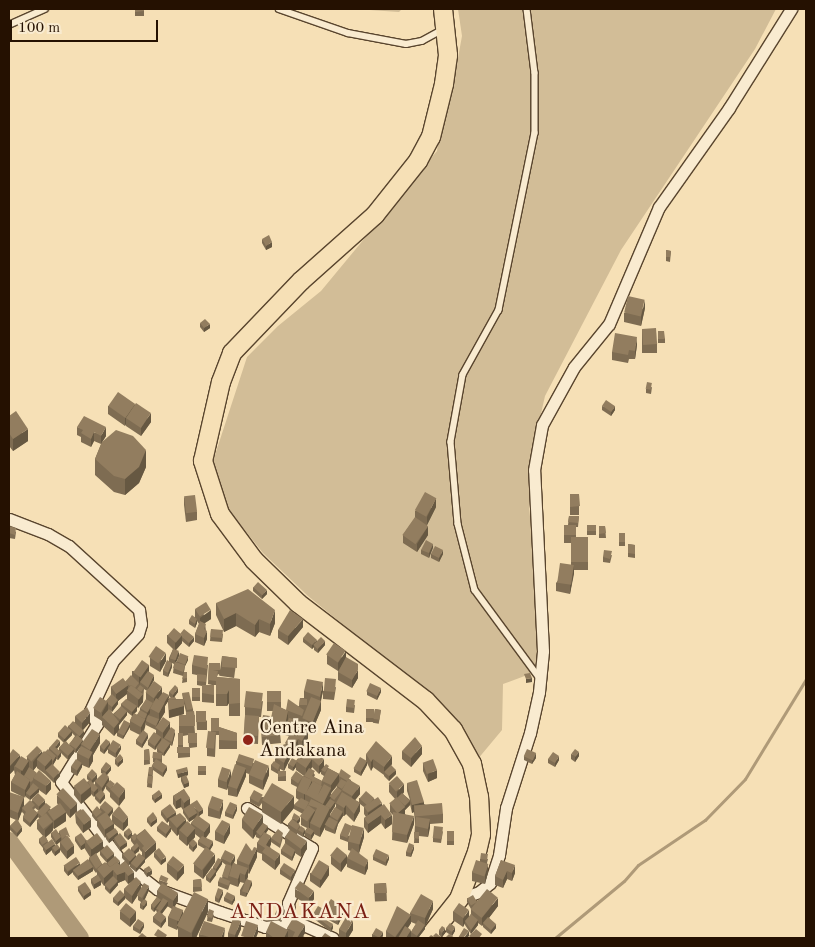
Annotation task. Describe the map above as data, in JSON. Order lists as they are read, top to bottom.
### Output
{
  "districts": ["ANDAKANA"],
  "places": ["Centre Aina Andakana"],
  "scale_bar": "100 m"
}
